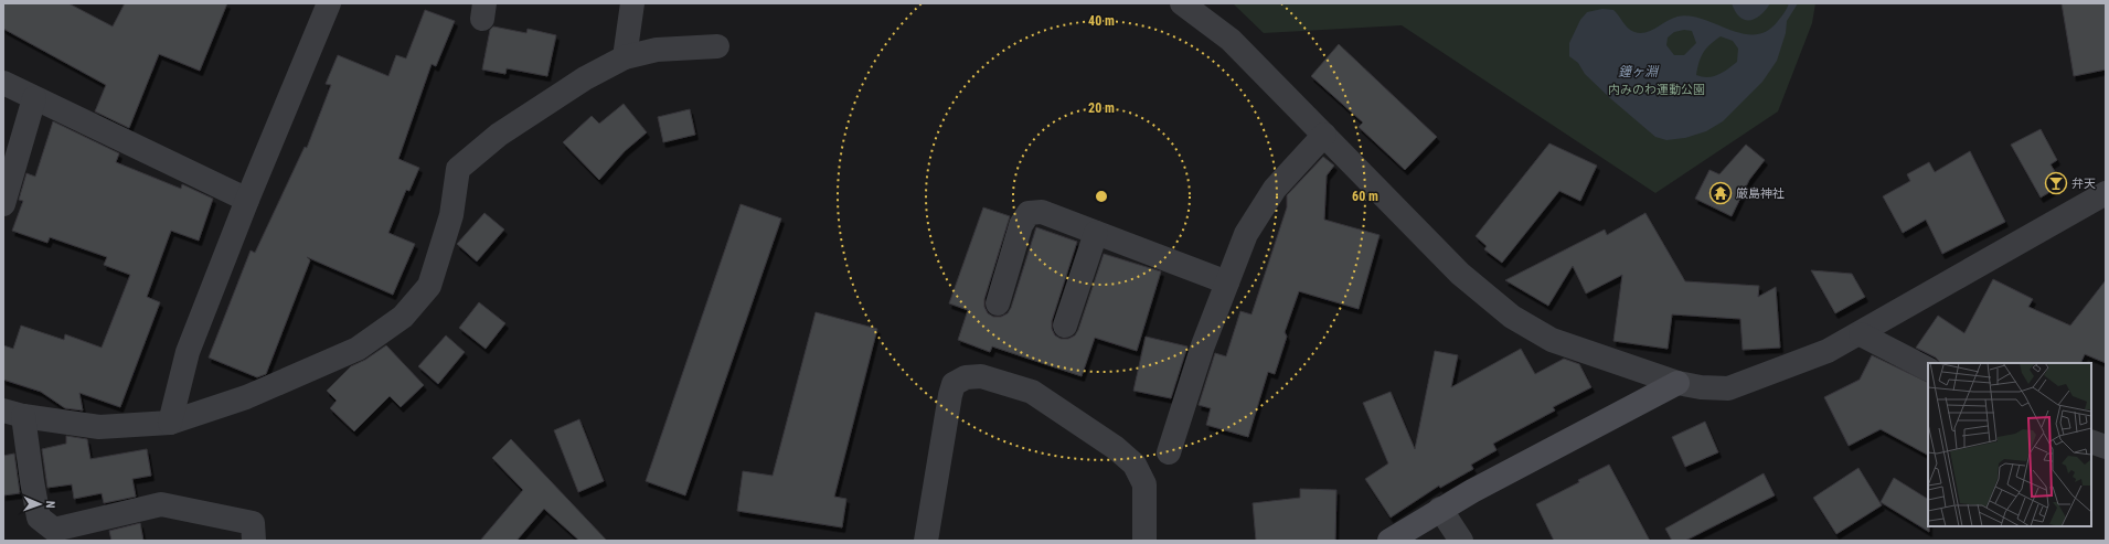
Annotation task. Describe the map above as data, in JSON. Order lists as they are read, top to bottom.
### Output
{
  "water": ["鐘ヶ淵"],
  "parks": ["内みのわ運動公園"],
  "places": {
    "bar": ["弁天"],
    "temple": ["厳島神社"]
  },
  "north": "right",
  "rings": ["40 m", "20 m", "60 m"]
}
